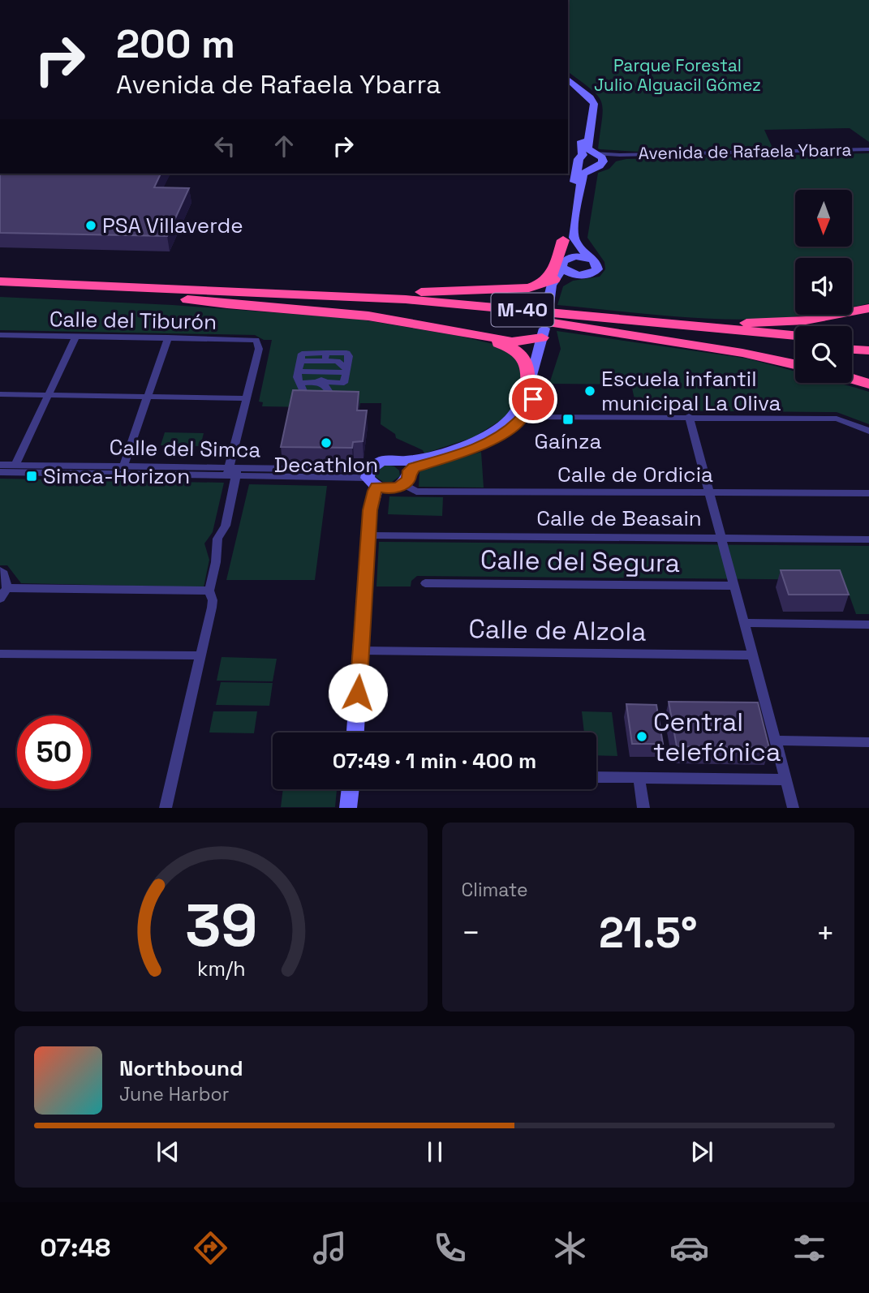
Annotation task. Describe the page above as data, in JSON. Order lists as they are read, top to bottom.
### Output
{
  "streets": {
    "highway": ["M-40"],
    "street": [
      "Avenida de Rafaela Ybarra",
      "Calle del Tiburón",
      "Calle del Simca",
      "Calle de Ordicia",
      "Calle de Beasain",
      "Calle del Segura",
      "Calle de Alzola"
    ]
  },
  "parks": ["Parque Forestal Julio Alguacil Gómez"],
  "places": {
    "other": [
      "PSA Villaverde",
      "Escuela infantil municipal La Oliva",
      "Decathlon",
      "Central telefónica"
    ],
    "transit": ["Gaínza", "Simca-Horizon"]
  },
  "north": "bottom",
  "page": {
    "turn": ["200 m", "Avenida de Rafaela Ybarra"],
    "limit": "50",
    "trip": "07:49 · 1 min · 400 m",
    "tile": "Climate",
    "heat": ["−", "21.5°", "+"],
    "song": ["Northbound", "June Harbor"],
    "tabs": "07:48",
    "gauge": ["39", "km/h"]
  }
}
